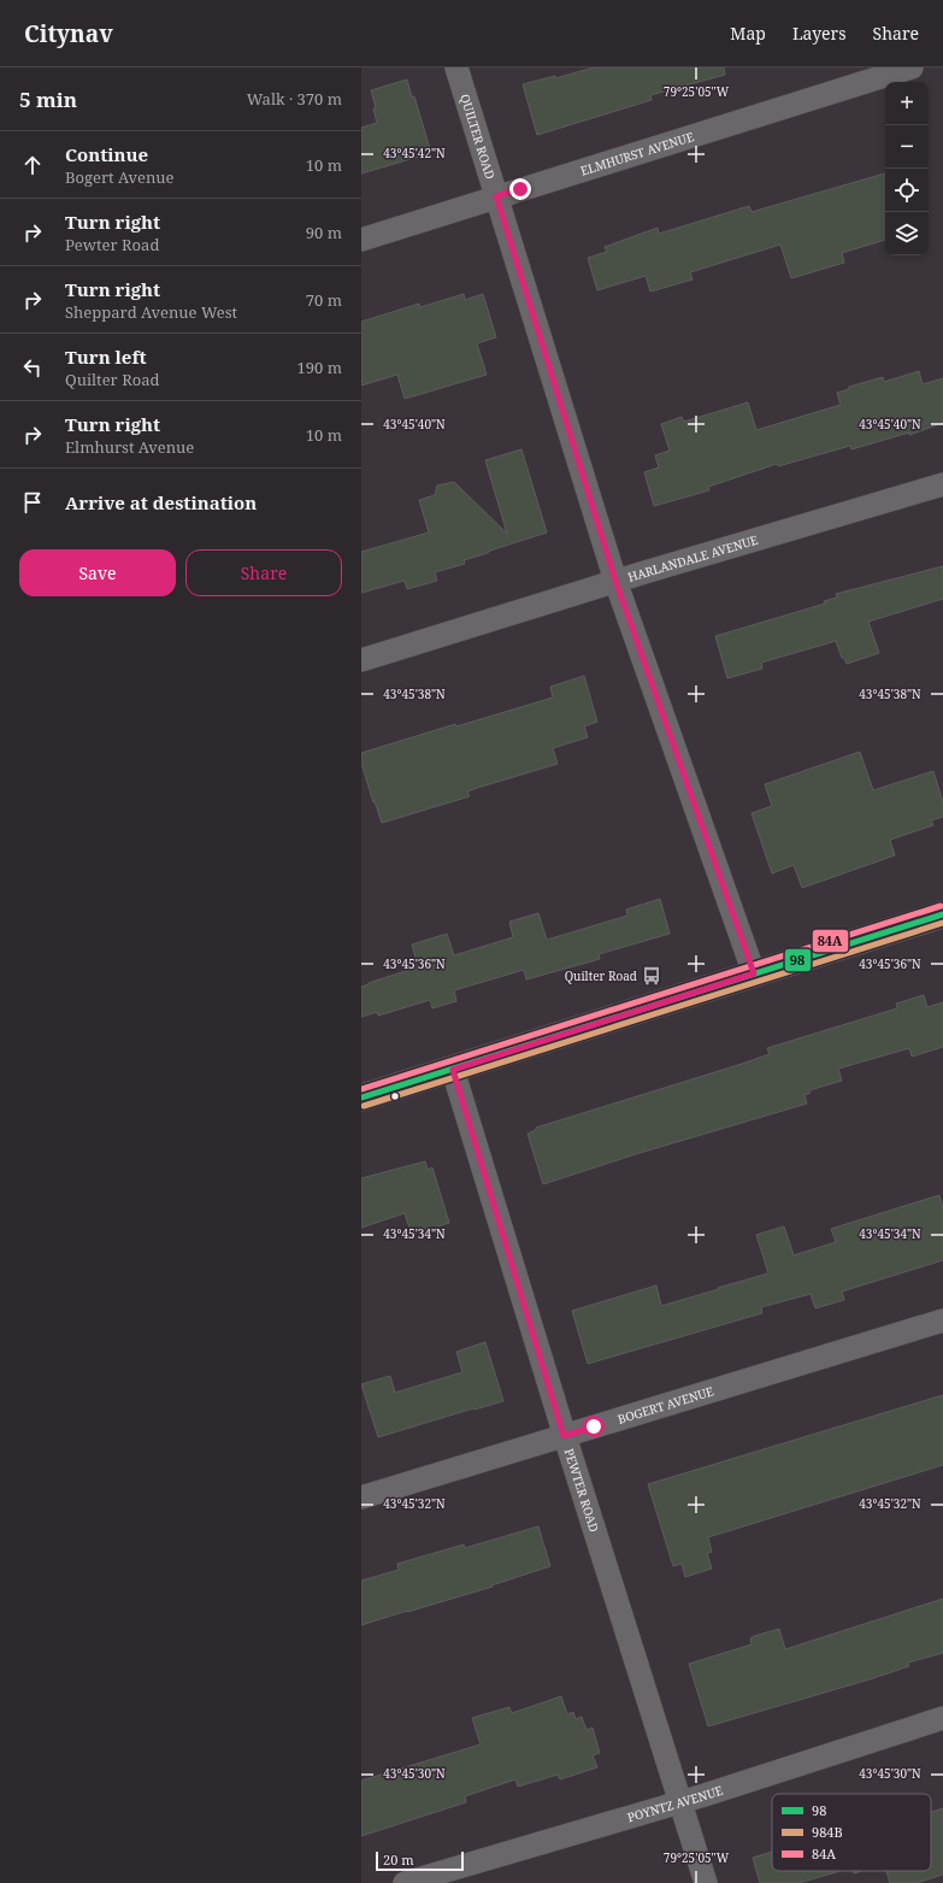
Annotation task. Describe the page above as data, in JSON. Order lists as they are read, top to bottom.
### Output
{
  "streets": {
    "street": [
      "QUILTER ROAD",
      "ELMHURST AVENUE",
      "HARLANDALE AVENUE",
      "BOGERT AVENUE",
      "PEWTER ROAD",
      "POYNTZ AVENUE"
    ]
  },
  "crossings": [
    ["QUILTER ROAD", "ELMHURST AVENUE"],
    ["QUILTER ROAD", "HARLANDALE AVENUE"],
    ["BOGERT AVENUE", "PEWTER ROAD"],
    ["PEWTER ROAD", "POYNTZ AVENUE"]
  ],
  "places": {
    "bus stop": ["Quilter Road"]
  },
  "lines": ["transit line 84A", "transit line 98", "transit line 984B"],
  "legend": ["98", "984B", "84A"],
  "scale_bar": "20 m",
  "page": {
    "header": "Citynav",
    "nav": ["Map", "Layers", "Share"],
    "heading": ["5 min", "Walk · 370 m"],
    "map_buttons": ["+", "−"],
    "list": [
      ["Continue", "Bogert Avenue", "10 m"],
      ["Turn right", "Pewter Road", "90 m"],
      ["Turn right", "Sheppard Avenue West", "70 m"],
      ["Turn left", "Quilter Road", "190 m"],
      ["Turn right", "Elmhurst Avenue", "10 m"],
      "Arrive at destination"
    ],
    "buttons": ["Save", "Share"],
    "scale": "20 m"
  },
  "coordinates": [
    "79°25'05\"W",
    "43°45'42\"N",
    "43°45'40\"N",
    "43°45'38\"N",
    "43°45'36\"N",
    "43°45'34\"N",
    "43°45'32\"N",
    "43°45'30\"N"
  ]
}
